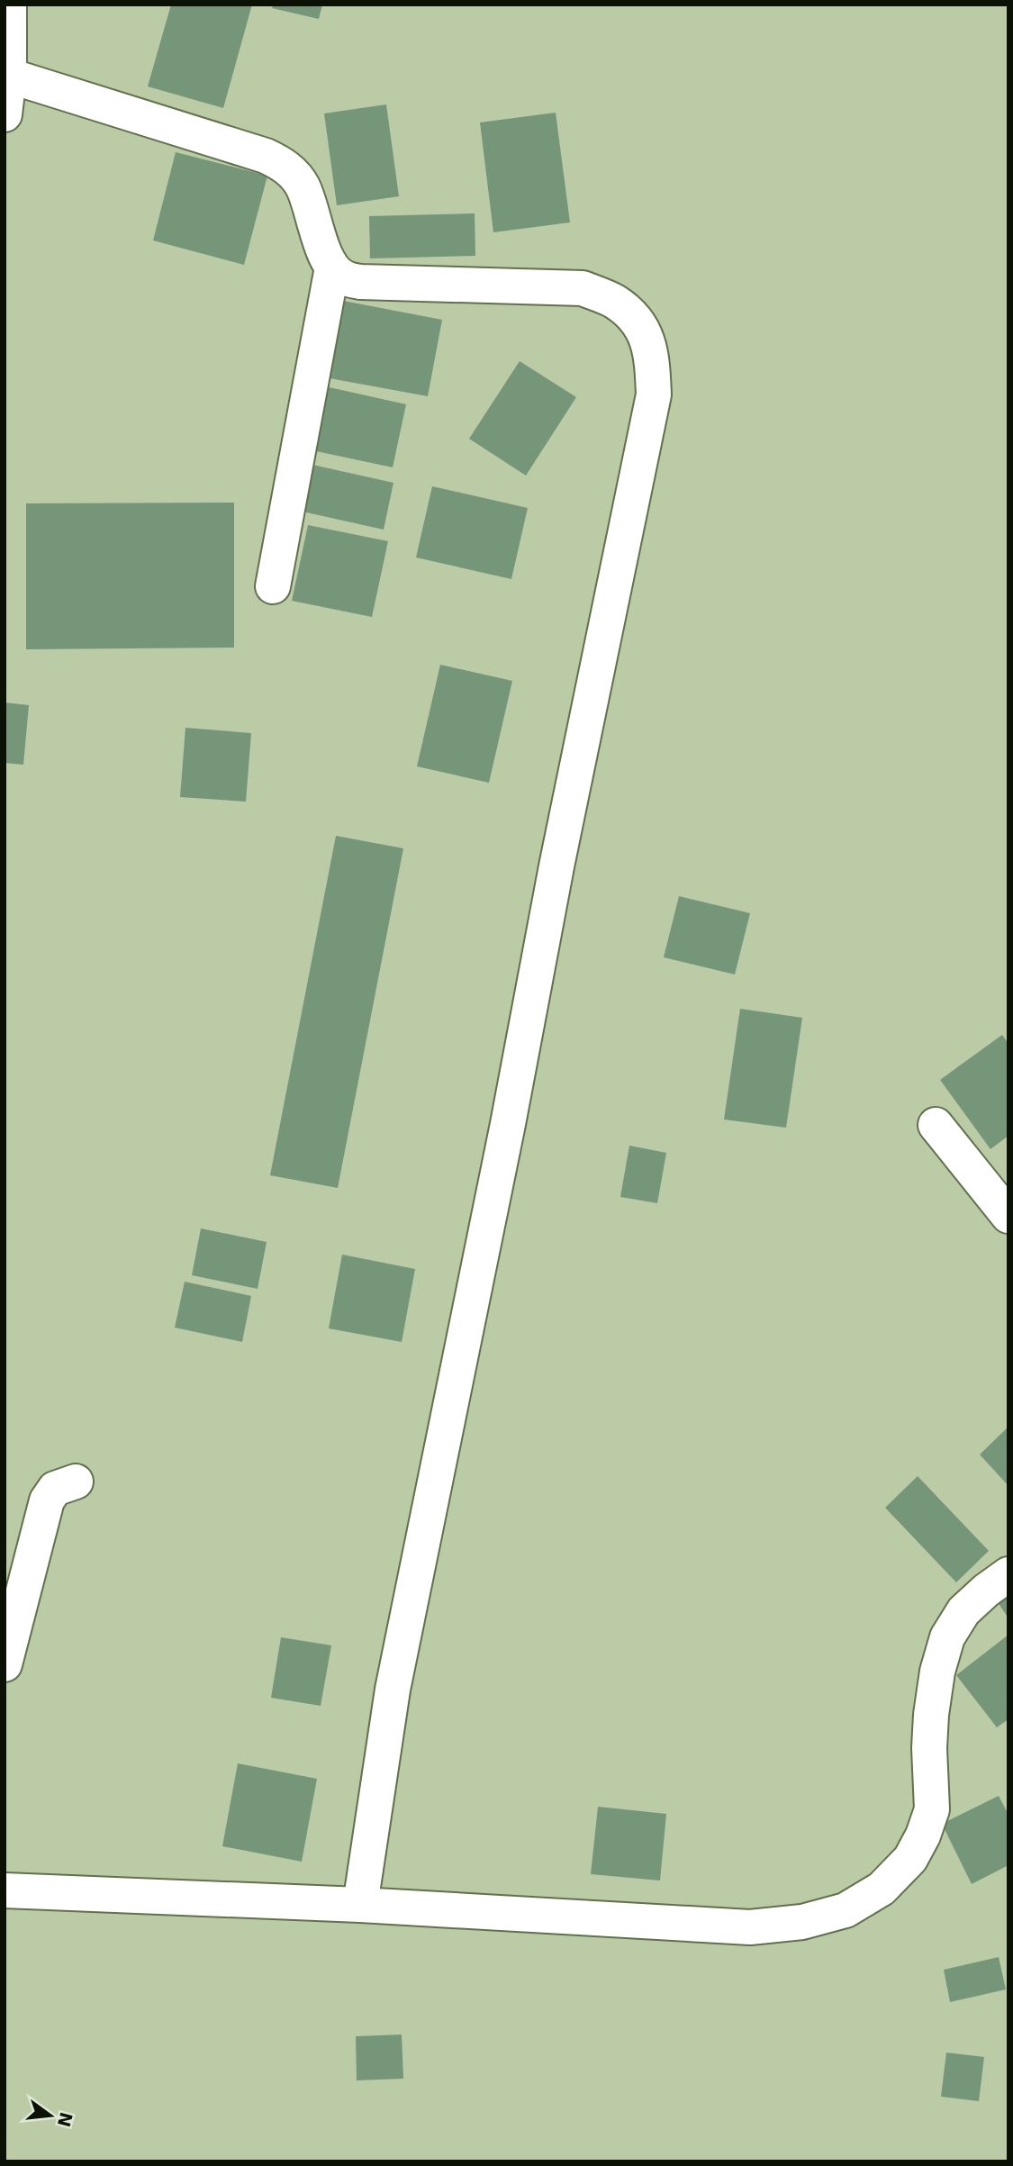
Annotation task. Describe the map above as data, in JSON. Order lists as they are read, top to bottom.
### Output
{
  "north": "right"
}
